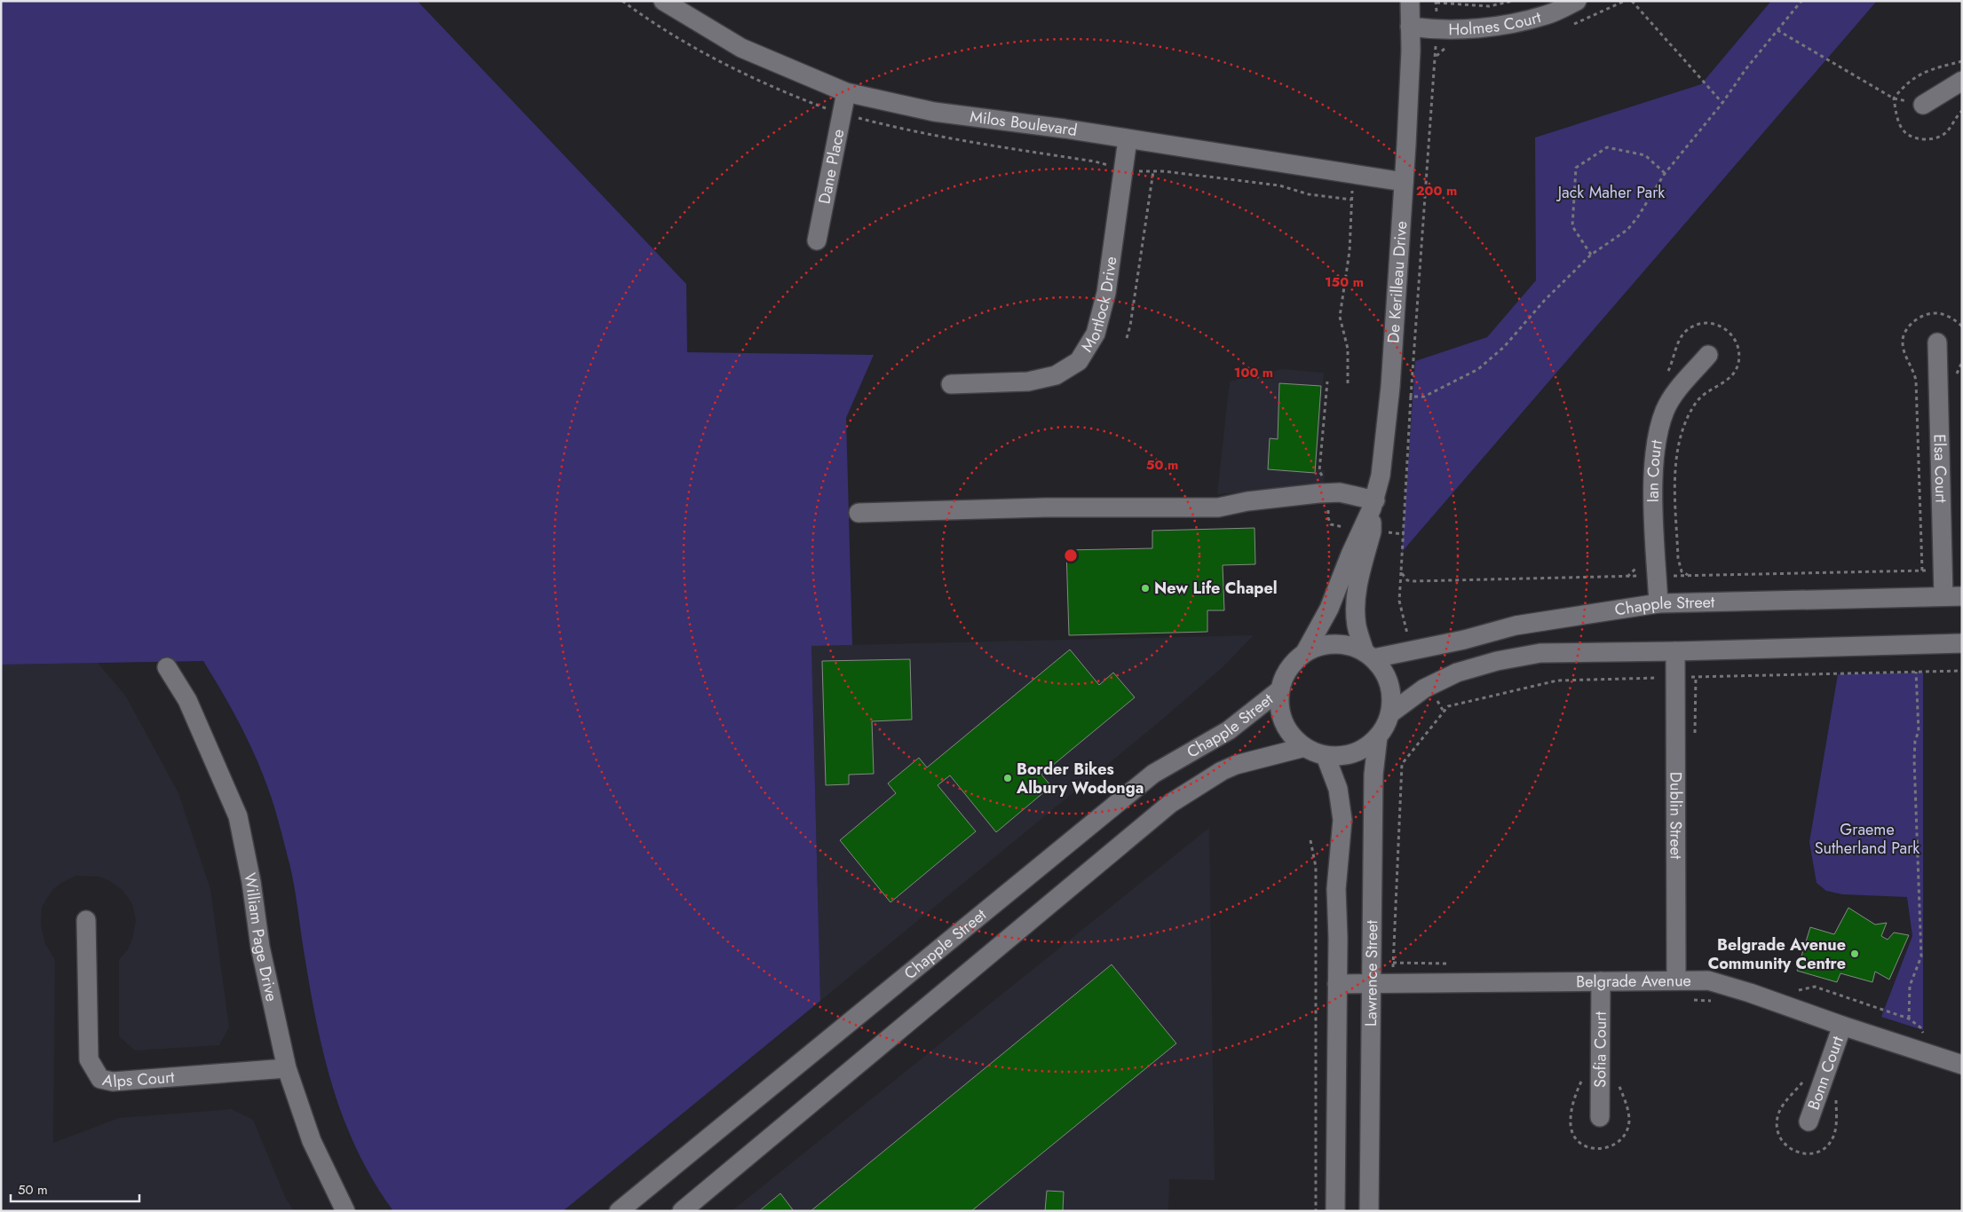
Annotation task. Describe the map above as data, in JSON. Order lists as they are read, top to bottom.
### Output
{
  "streets": {
    "street": [
      "Holmes Court",
      "Milos Boulevard",
      "Dane Place",
      "De Kerilleau Drive",
      "Mortlock Drive",
      "Elsa Court",
      "Ian Court",
      "Chapple Street",
      "Dublin Street",
      "William Page Drive",
      "Lawrence Street",
      "Belgrade Avenue",
      "Sofia Court",
      "Bonn Court",
      "Alps Court"
    ]
  },
  "crossings": [
    ["Holmes Court", "De Kerilleau Drive"],
    ["Milos Boulevard", "Dane Place"],
    ["Milos Boulevard", "De Kerilleau Drive"],
    ["Milos Boulevard", "Mortlock Drive"],
    ["De Kerilleau Drive", "Chapple Street"],
    ["De Kerilleau Drive", "Lawrence Street"],
    ["Elsa Court", "Chapple Street"],
    ["Ian Court", "Chapple Street"],
    ["Chapple Street", "Lawrence Street"],
    ["Dublin Street", "Belgrade Avenue"],
    ["William Page Drive", "Alps Court"],
    ["Lawrence Street", "Belgrade Avenue"],
    ["Belgrade Avenue", "Sofia Court"],
    ["Belgrade Avenue", "Bonn Court"]
  ],
  "parks": ["Jack Maher Park", "Graeme Sutherland Park"],
  "places": ["New Life Chapel", "Border Bikes Albury Wodonga", "Belgrade Avenue Community Centre"],
  "scale_bar": "50 m",
  "rings": [
    "200 m",
    "150 m",
    "100 m",
    "50 m"
  ]
}
